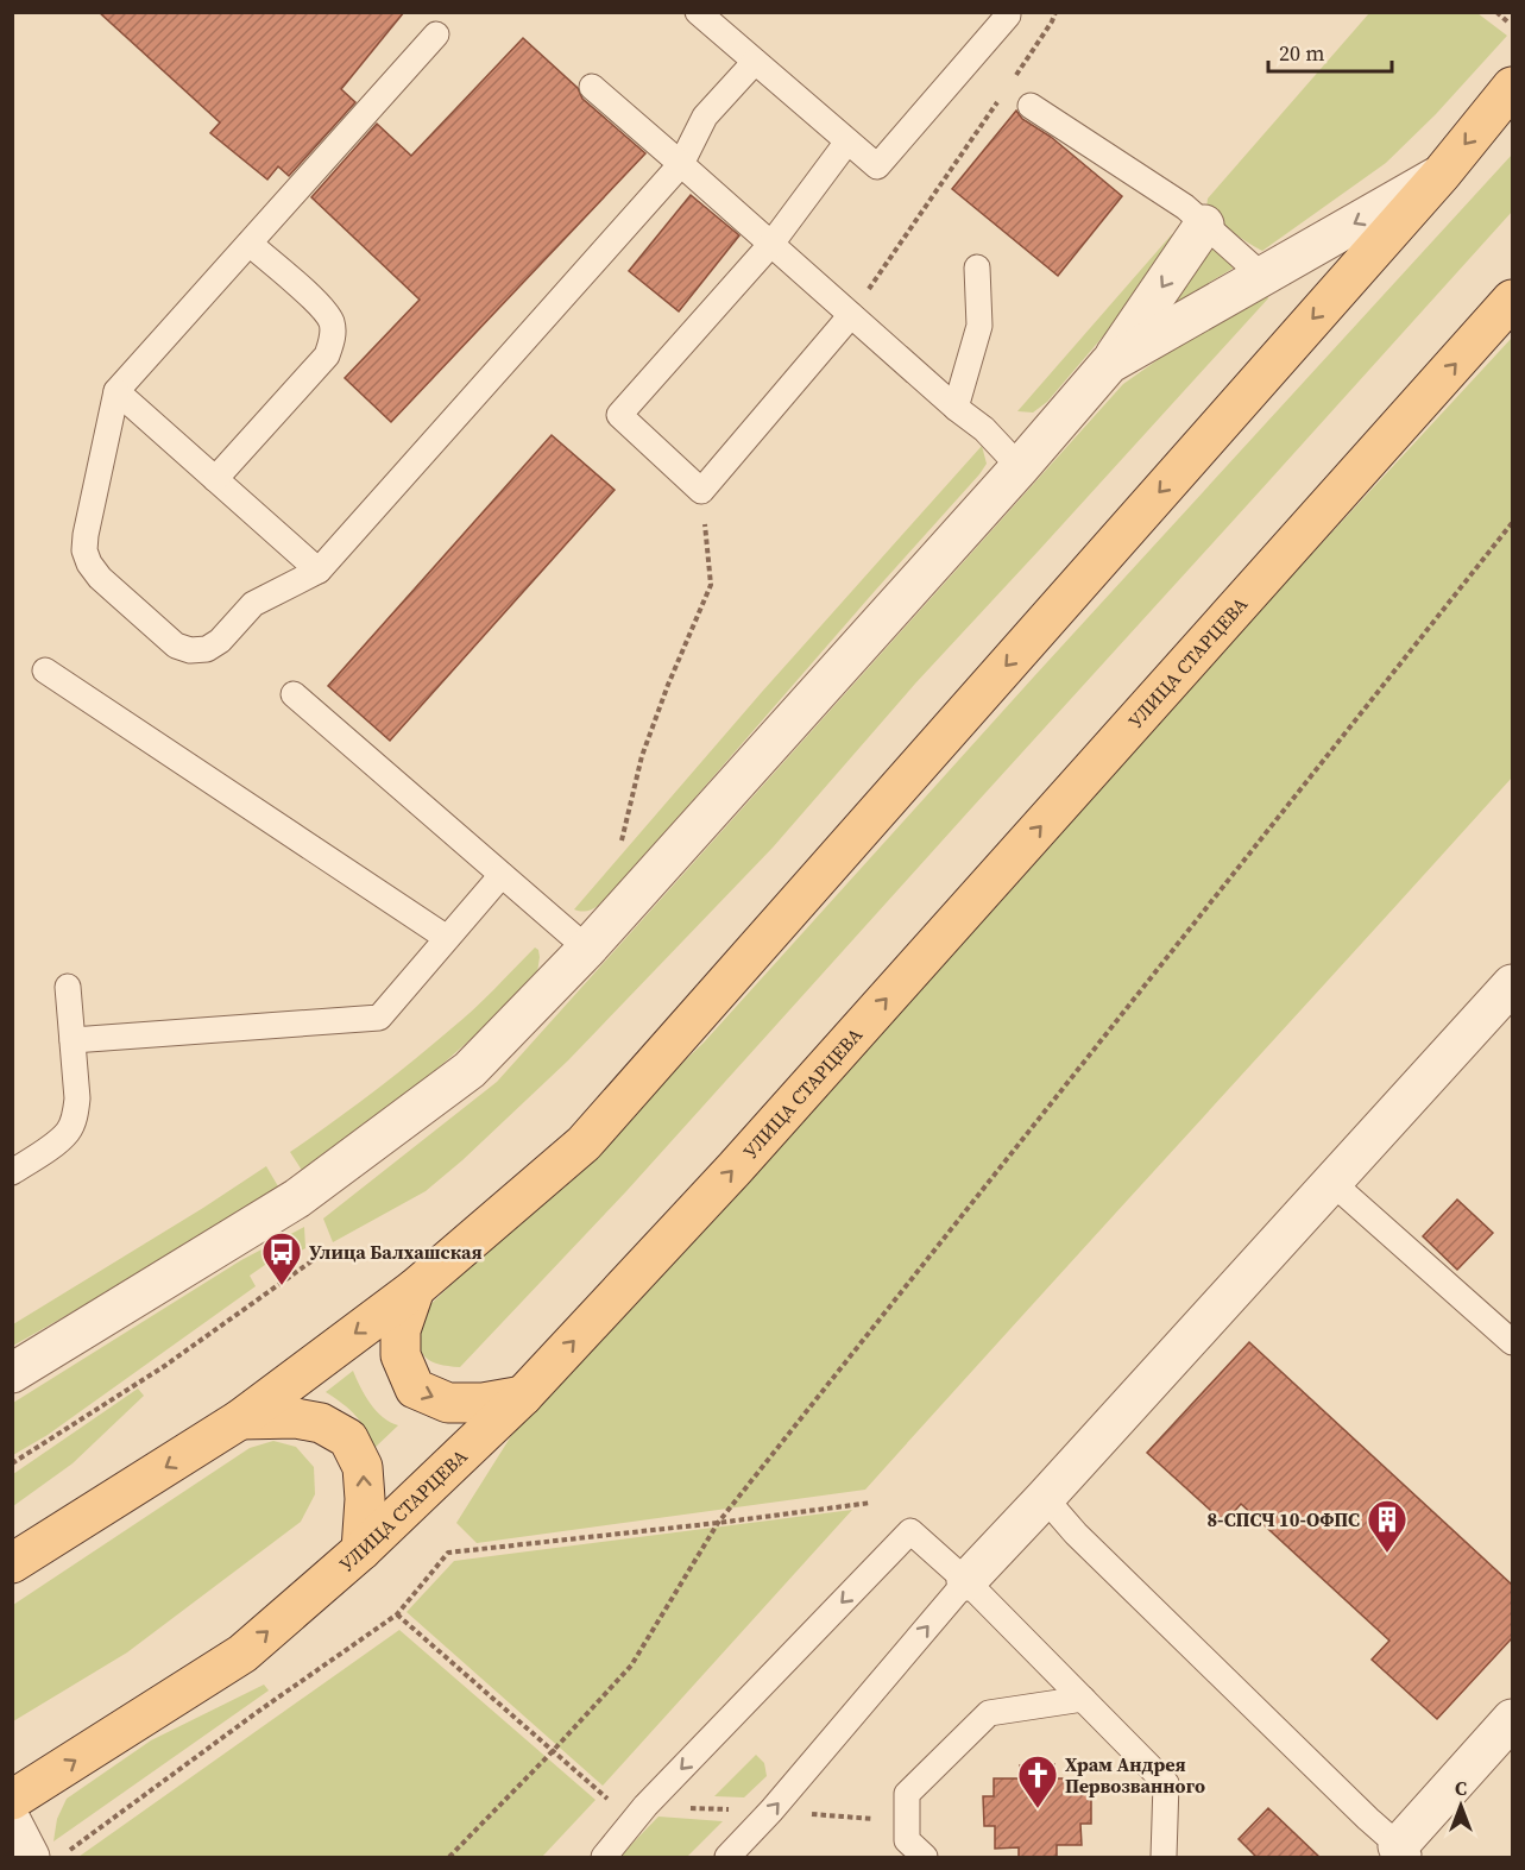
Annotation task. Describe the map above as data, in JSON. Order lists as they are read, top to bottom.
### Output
{
  "streets": {
    "main road": ["УЛИЦА СТАРЦЕВА"]
  },
  "places": {
    "bus stop": ["Улица Балхашская"],
    "building": ["8-СПСЧ 10-ОФПС"],
    "church": ["Храм Андрея Первозванного"]
  },
  "scale_bar": "20 m",
  "north": "top"
}
